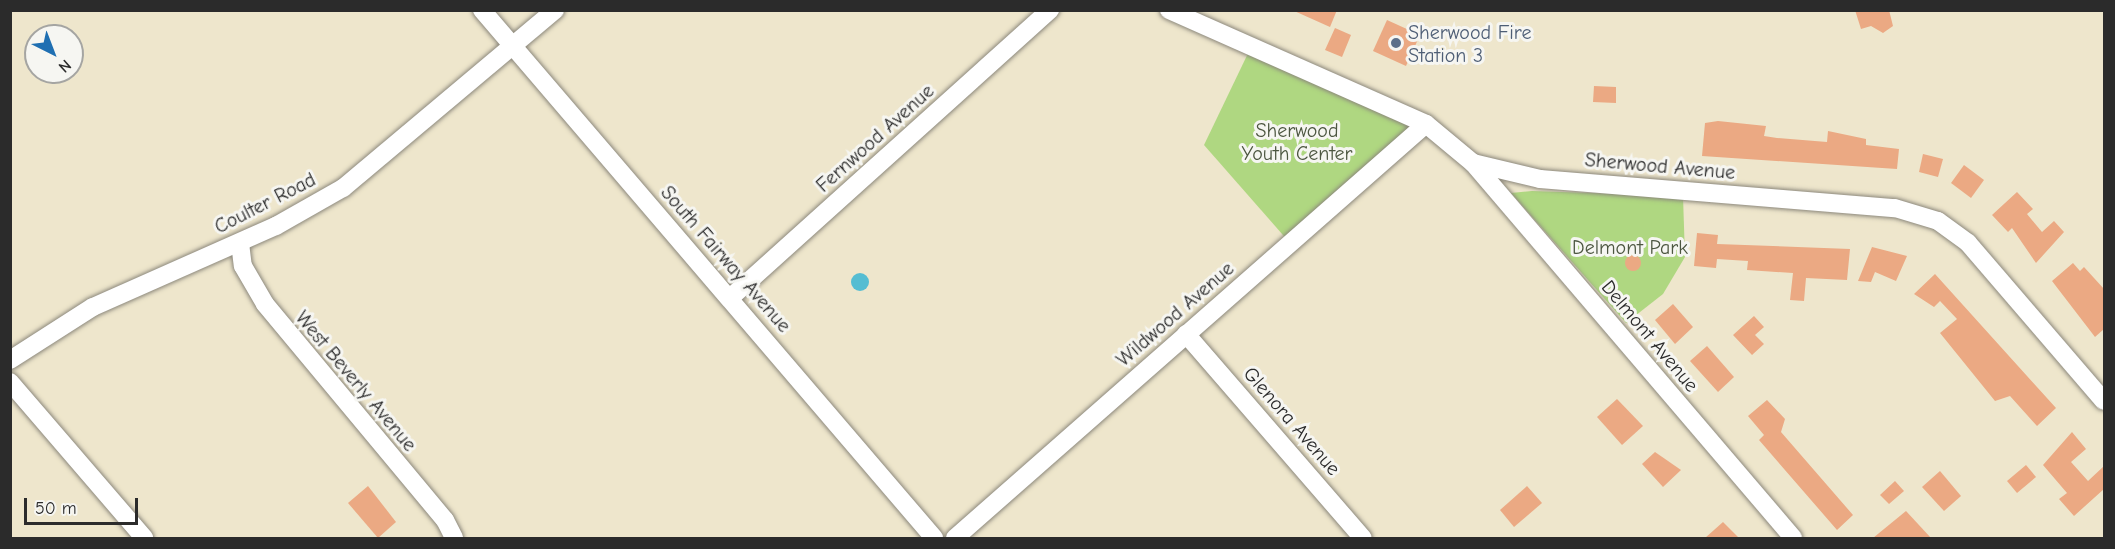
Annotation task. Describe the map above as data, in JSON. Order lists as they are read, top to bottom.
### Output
{
  "streets": {
    "street": [
      "Fernwood Avenue",
      "Sherwood Avenue",
      "Coulter Road",
      "South Fairway Avenue",
      "Wildwood Avenue",
      "Delmont Avenue",
      "West Beverly Avenue",
      "Glenora Avenue"
    ]
  },
  "crossings": [
    ["Fernwood Avenue", "South Fairway Avenue"],
    ["Sherwood Avenue", "Wildwood Avenue"],
    ["Sherwood Avenue", "Delmont Avenue"],
    ["Coulter Road", "South Fairway Avenue"],
    ["Coulter Road", "West Beverly Avenue"],
    ["Wildwood Avenue", "Glenora Avenue"]
  ],
  "parks": ["Sherwood Youth Center", "Delmont Park"],
  "places": ["Sherwood Fire Station 3"],
  "scale_bar": "50 m",
  "north": "bottom right"
}
